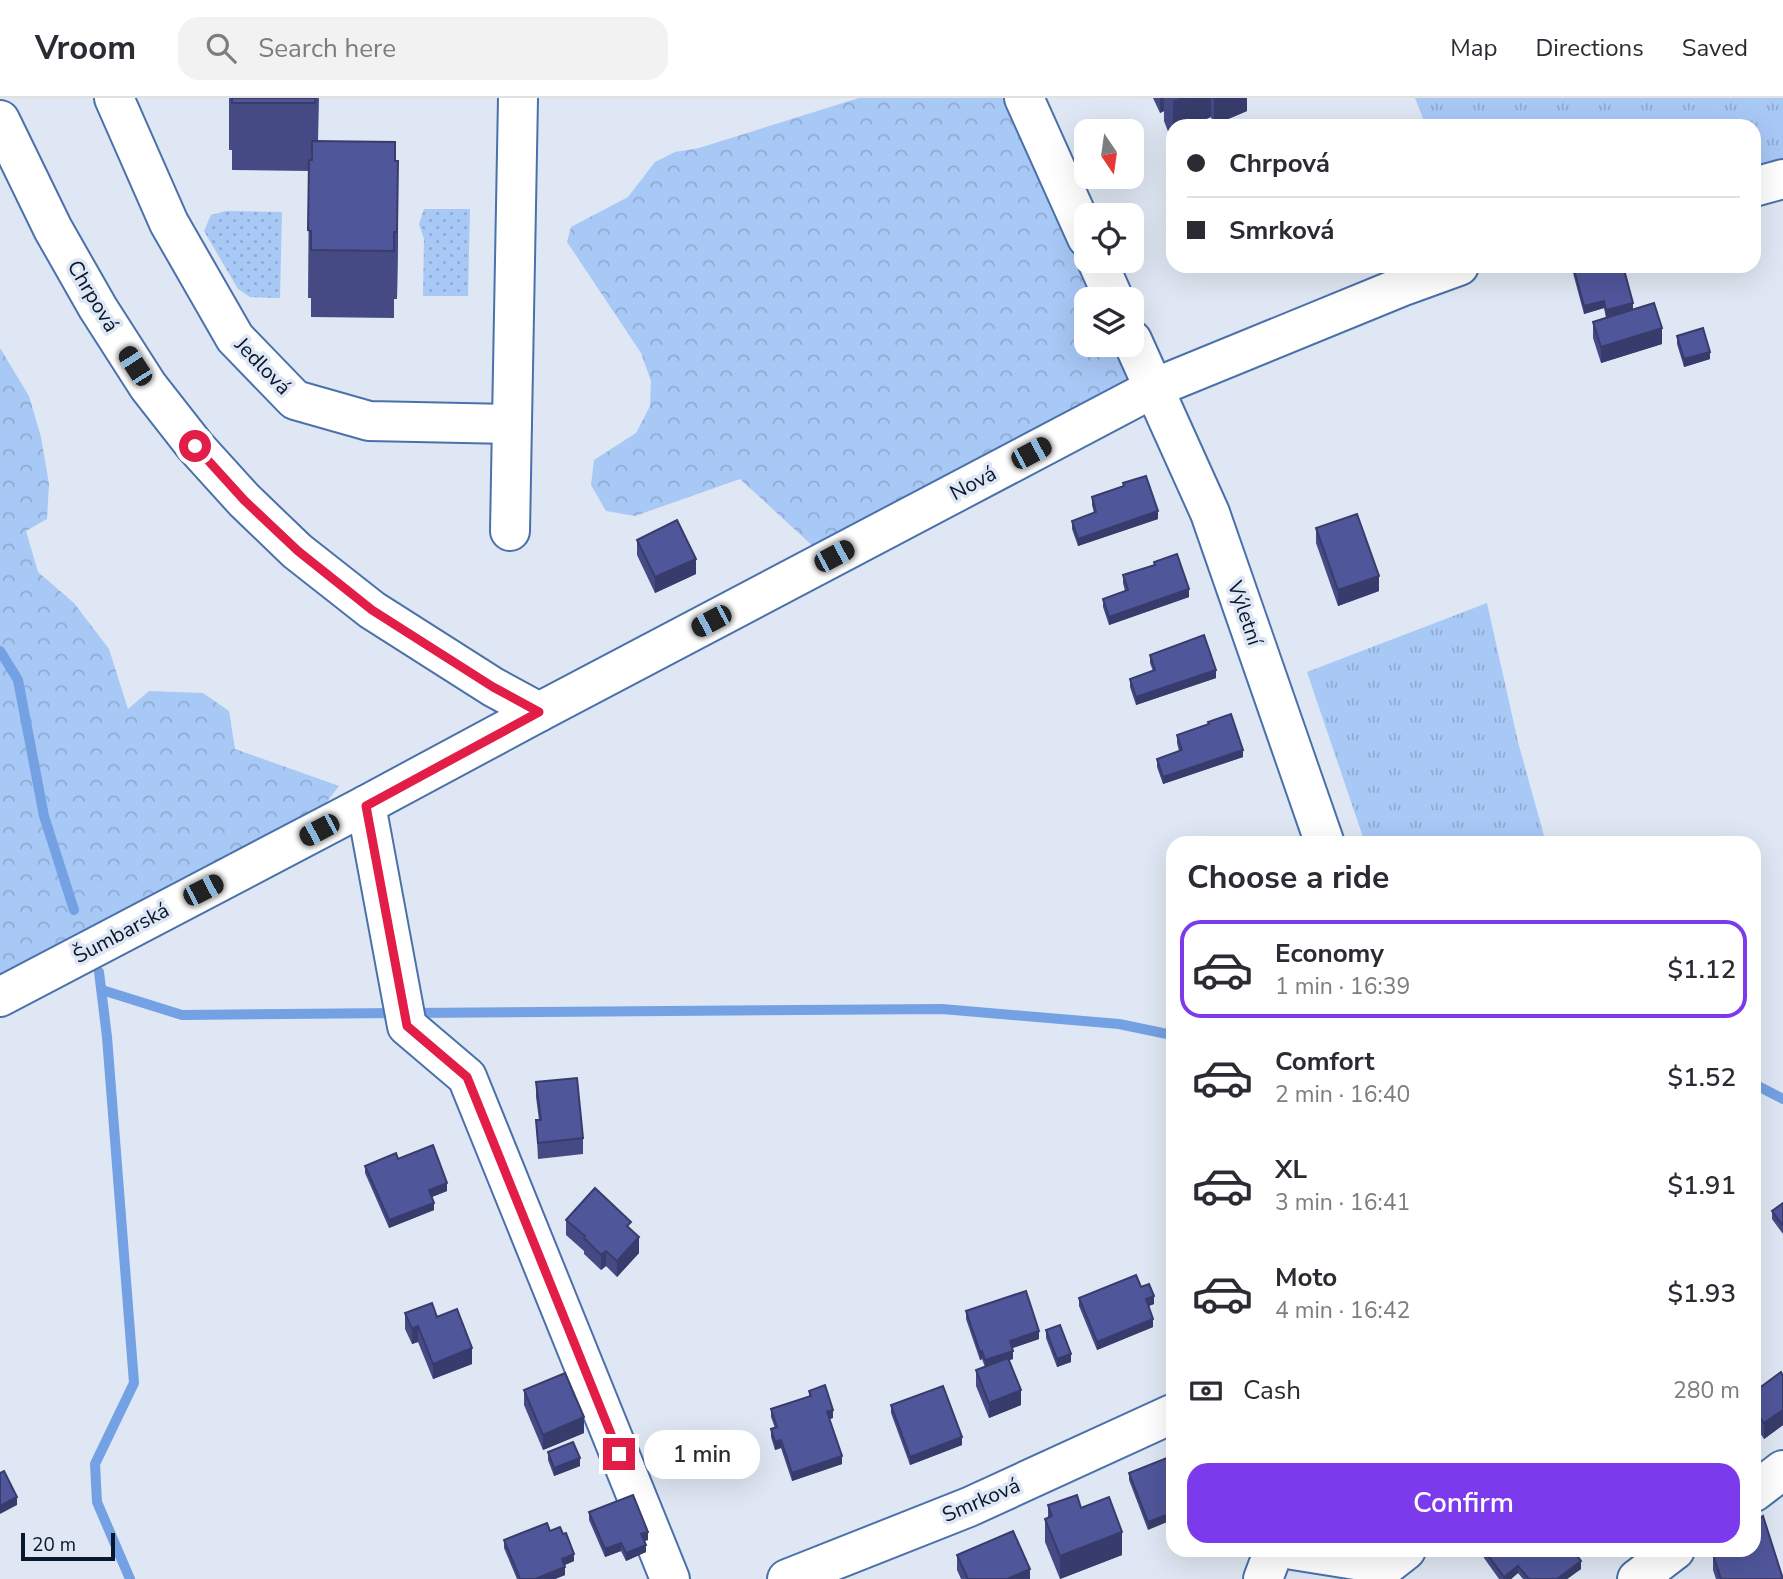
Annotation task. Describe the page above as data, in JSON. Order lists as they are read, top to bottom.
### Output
{
  "streets": {
    "street": [
      "Chrpová",
      "Jedlová",
      "Nová",
      "Výletní",
      "Šumbarská",
      "Smrková"
    ]
  },
  "crossings": [
    ["Chrpová", "Nová"],
    ["Chrpová", "Šumbarská"],
    ["Nová", "Výletní"],
    ["Nová", "Šumbarská"]
  ],
  "scale_bar": "20 m",
  "north": "bottom",
  "page": {
    "header": "Vroom",
    "search": "Search here",
    "nav": ["Map", "Directions", "Saved"],
    "banner": ["Chrpová", "Smrková"],
    "heading": "Choose a ride",
    "list": [
      {
        "name": "Economy",
        "note": "1 min · 16:39",
        "value": "$1.12"
      },
      {
        "name": "Comfort",
        "note": "2 min · 16:40",
        "value": "$1.52"
      },
      {
        "name": "XL",
        "note": "3 min · 16:41",
        "value": "$1.91"
      },
      {
        "name": "Moto",
        "note": "4 min · 16:42",
        "value": "$1.93"
      }
    ],
    "pay": ["Cash", "280 m"],
    "bubble": "1 min",
    "buttons": "Confirm",
    "scale": "20 m"
  }
}
